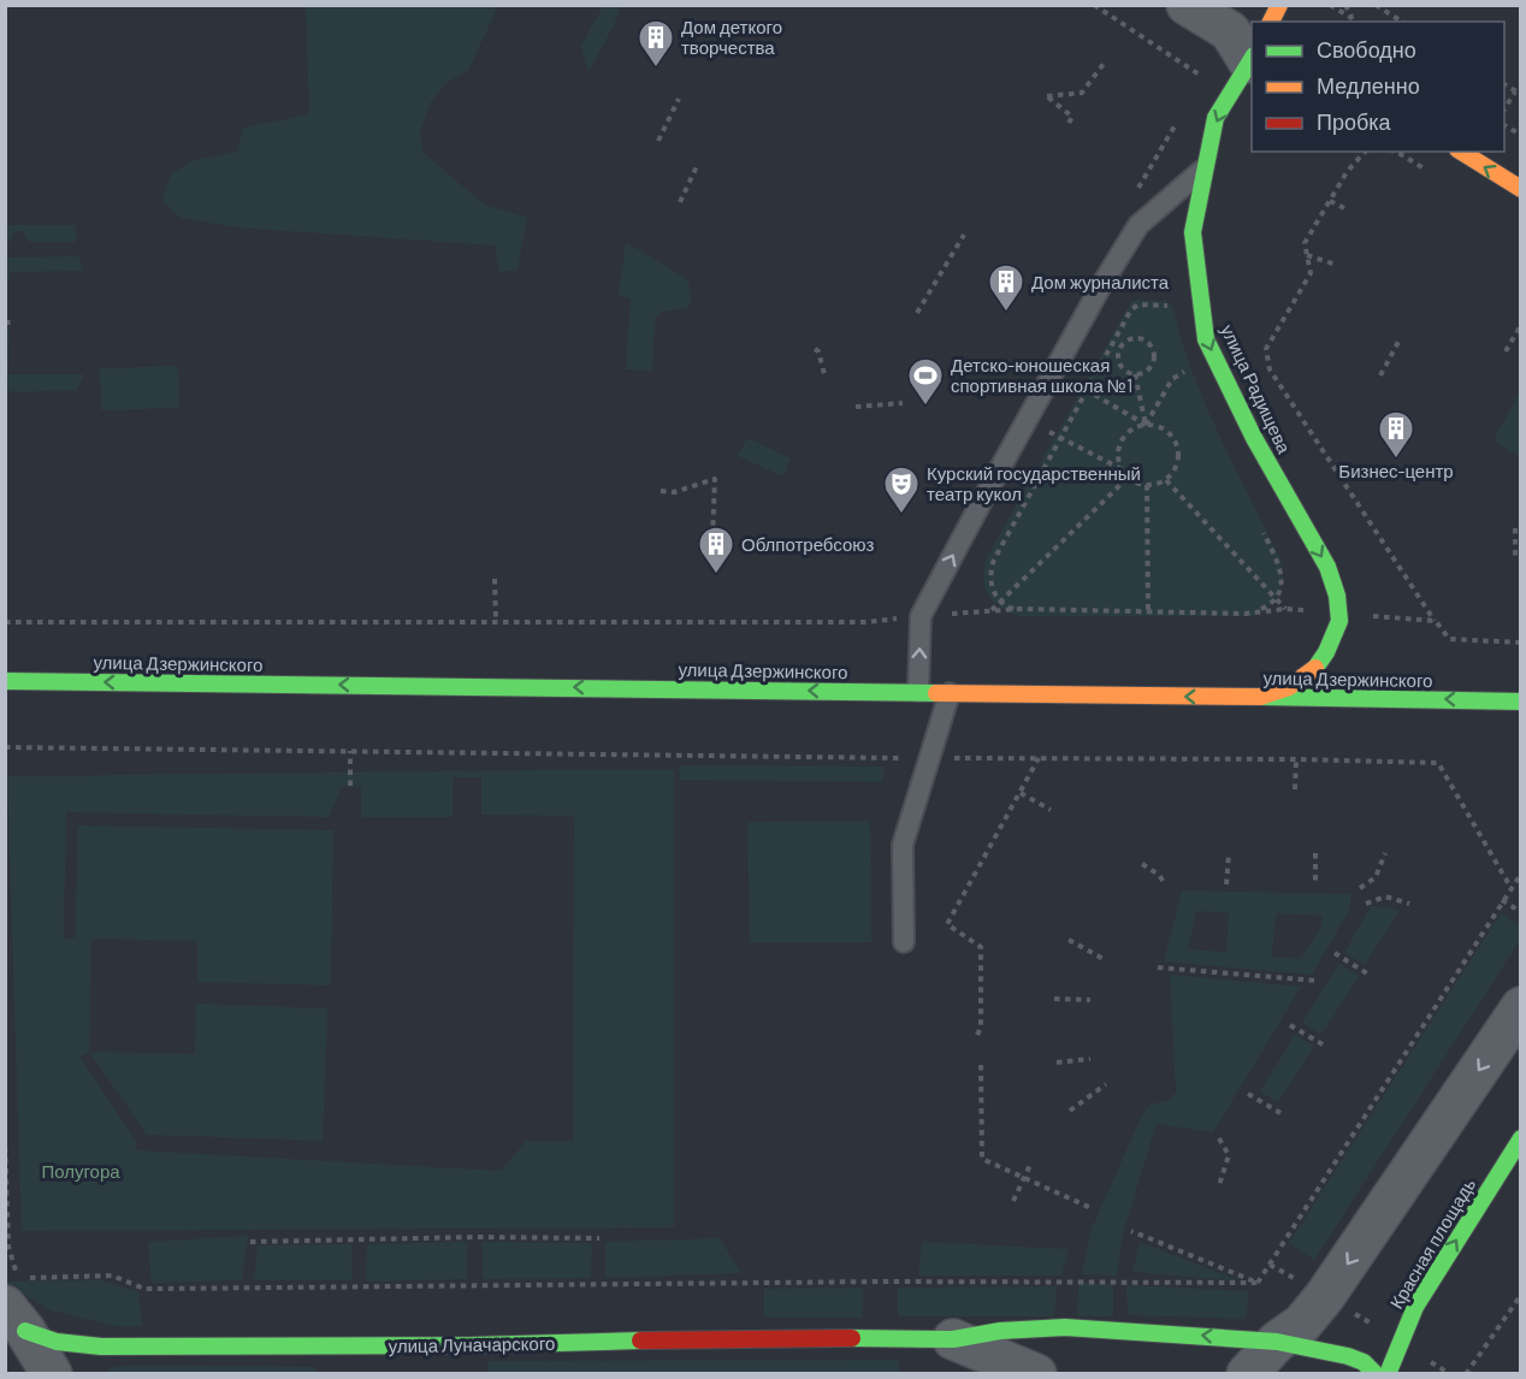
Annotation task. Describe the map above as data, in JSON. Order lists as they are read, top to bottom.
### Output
{
  "streets": {
    "main road": [
      "улица Радищева",
      "улица Дзержинского",
      "Красная площадь",
      "улица Луначарского"
    ]
  },
  "one_way": ["улица Радищева", "улица Дзержинского", "Красная площадь"],
  "parks": ["Полугора"],
  "places": {
    "building": [
      "Дом деткого творчества",
      "Дом журналиста",
      "Бизнес-центр",
      "Облпотребсоюз"
    ],
    "sports": ["Детско-юношеская спортивная школа №1"],
    "theatre": ["Курский государственный театр кукол"]
  },
  "legend": ["Свободно", "Медленно", "Пробка"]
}
